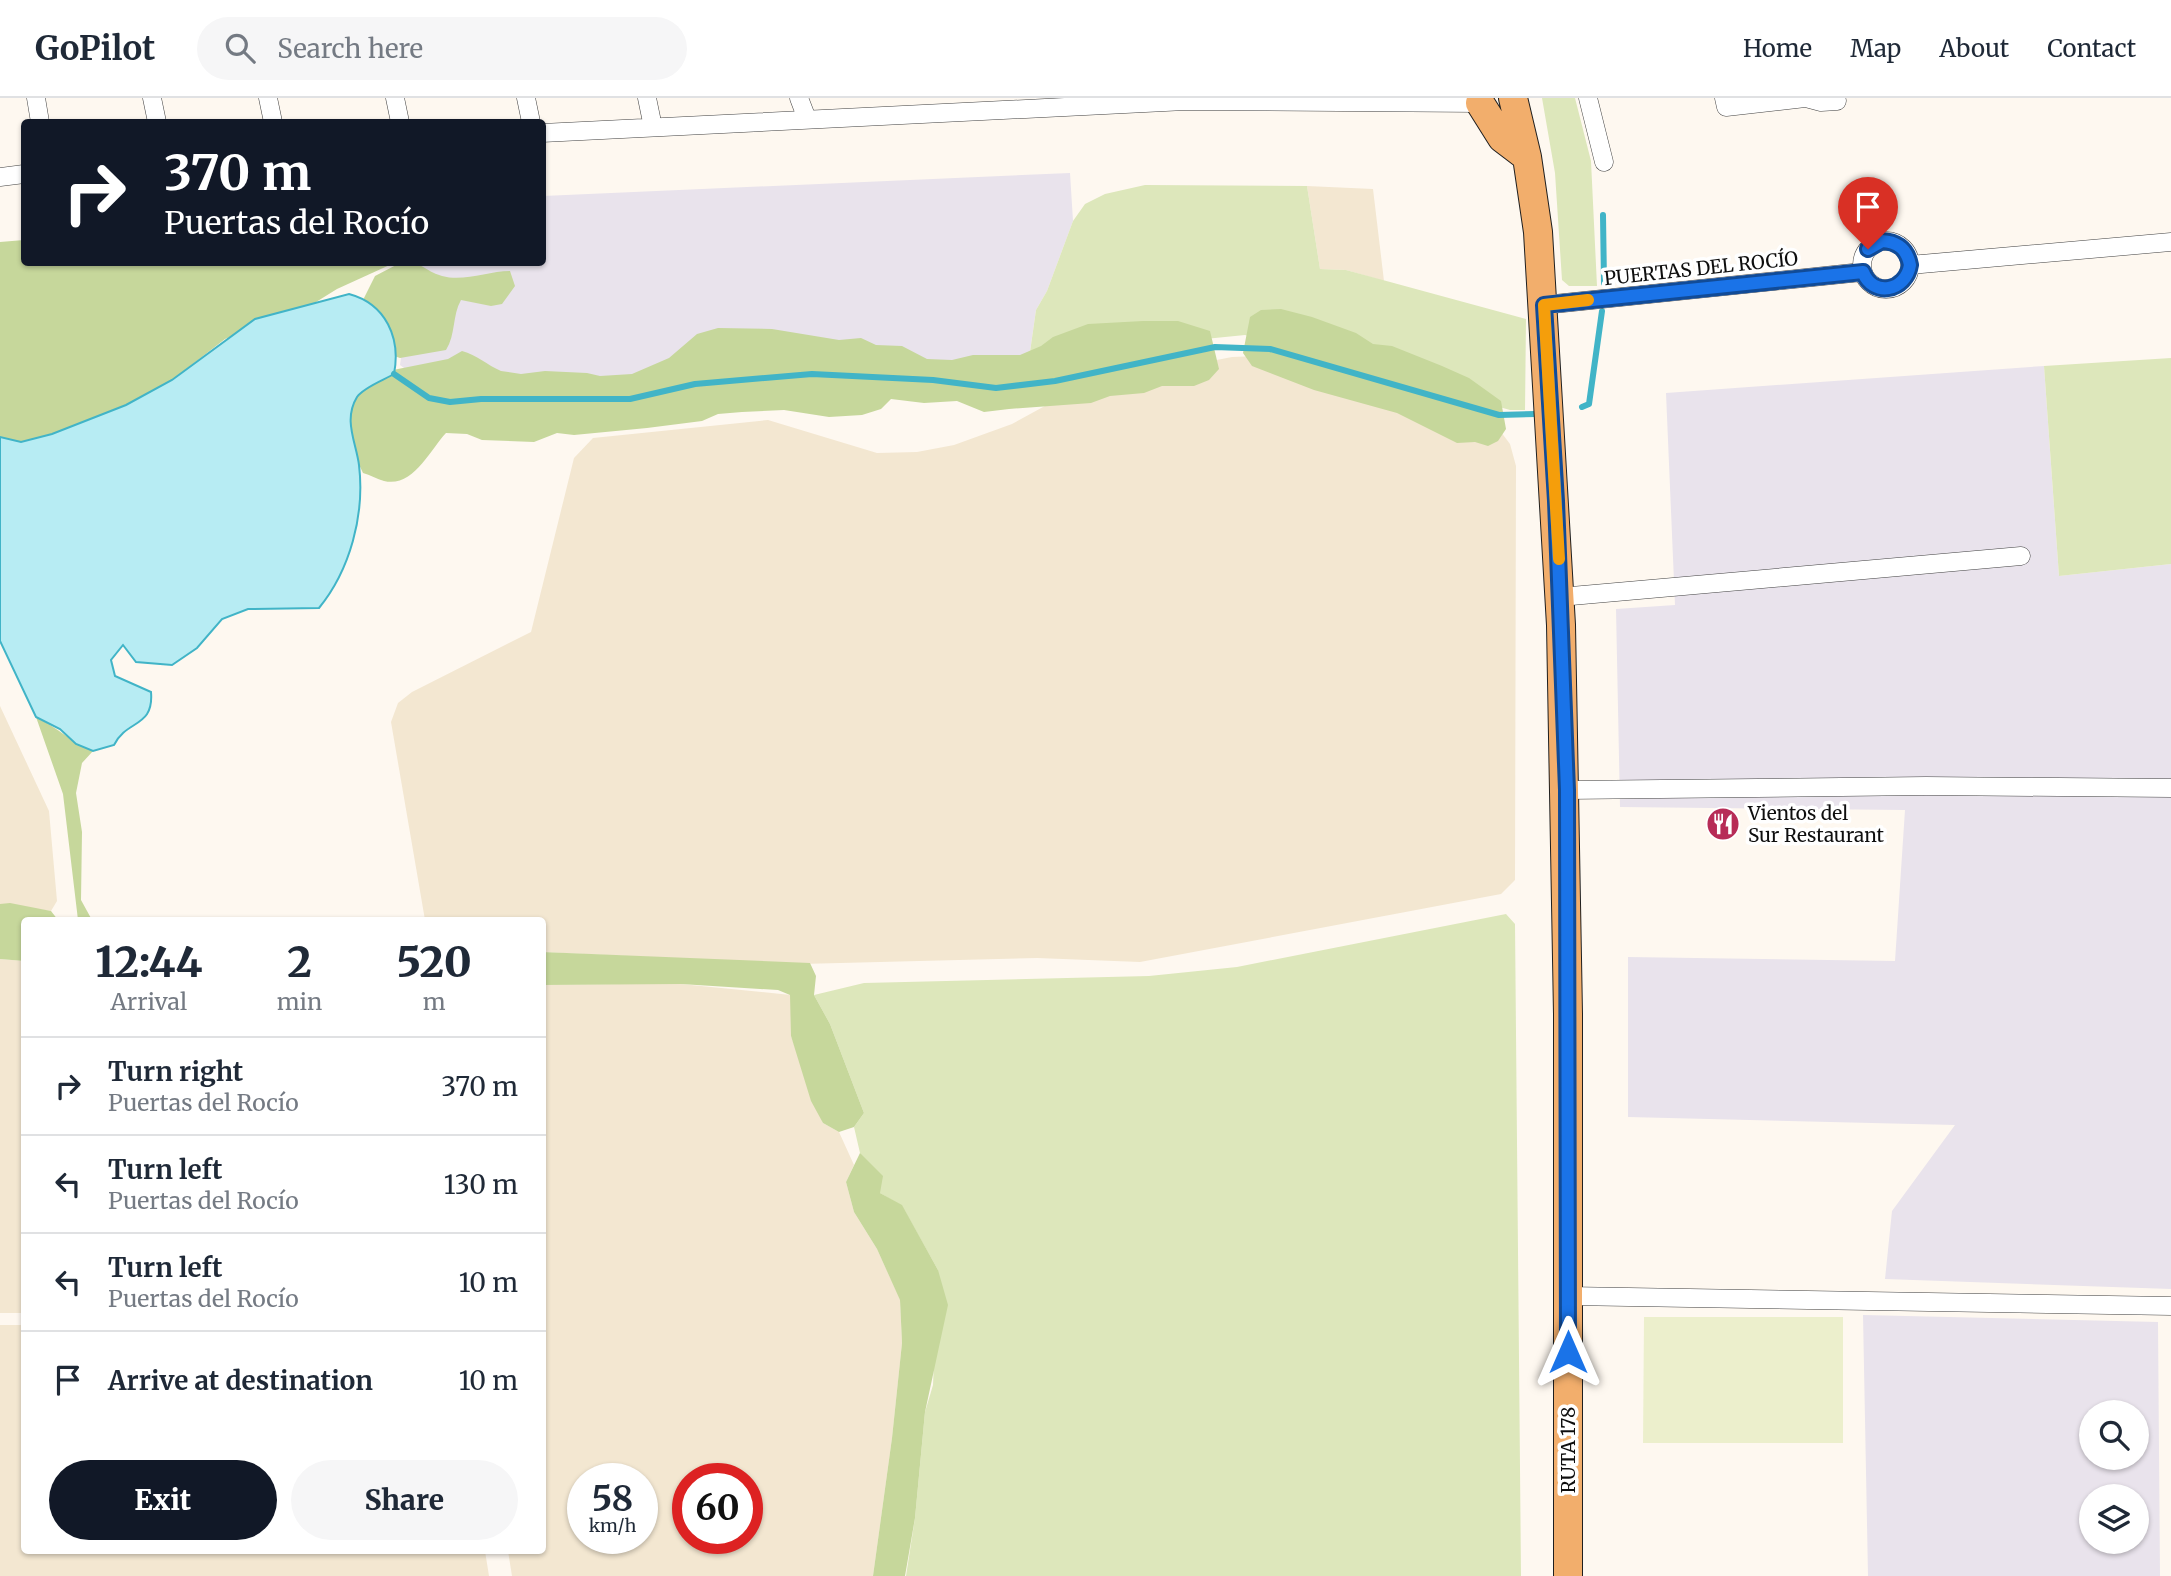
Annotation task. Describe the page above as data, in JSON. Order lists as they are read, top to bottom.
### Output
{
  "streets": {
    "main road": ["RUTA 178"],
    "street": ["PUERTAS DEL ROCÍO"]
  },
  "crossings": [
    ["PUERTAS DEL ROCÍO", "RUTA 178"]
  ],
  "places": {
    "restaurant": ["Vientos del Sur Restaurant"]
  },
  "page": {
    "header": "GoPilot",
    "search": "Search here",
    "nav": [
      "Home",
      "Map",
      "About",
      "Contact"
    ],
    "turn": ["370 m", "Puertas del Rocío"],
    "eta": [
      "12:44",
      "Arrival",
      "2",
      "min",
      "520",
      "m"
    ],
    "list": [
      {
        "name": "Turn right",
        "note": "Puertas del Rocío",
        "value": "370 m"
      },
      {
        "name": "Turn left",
        "note": "Puertas del Rocío",
        "value": "130 m"
      },
      {
        "name": "Turn left",
        "note": "Puertas del Rocío",
        "value": "10 m"
      },
      {
        "name": "Arrive at destination",
        "value": "10 m"
      }
    ],
    "buttons": ["Exit", "Share"],
    "speed": "58 km/h",
    "limit": "60"
  }
}
